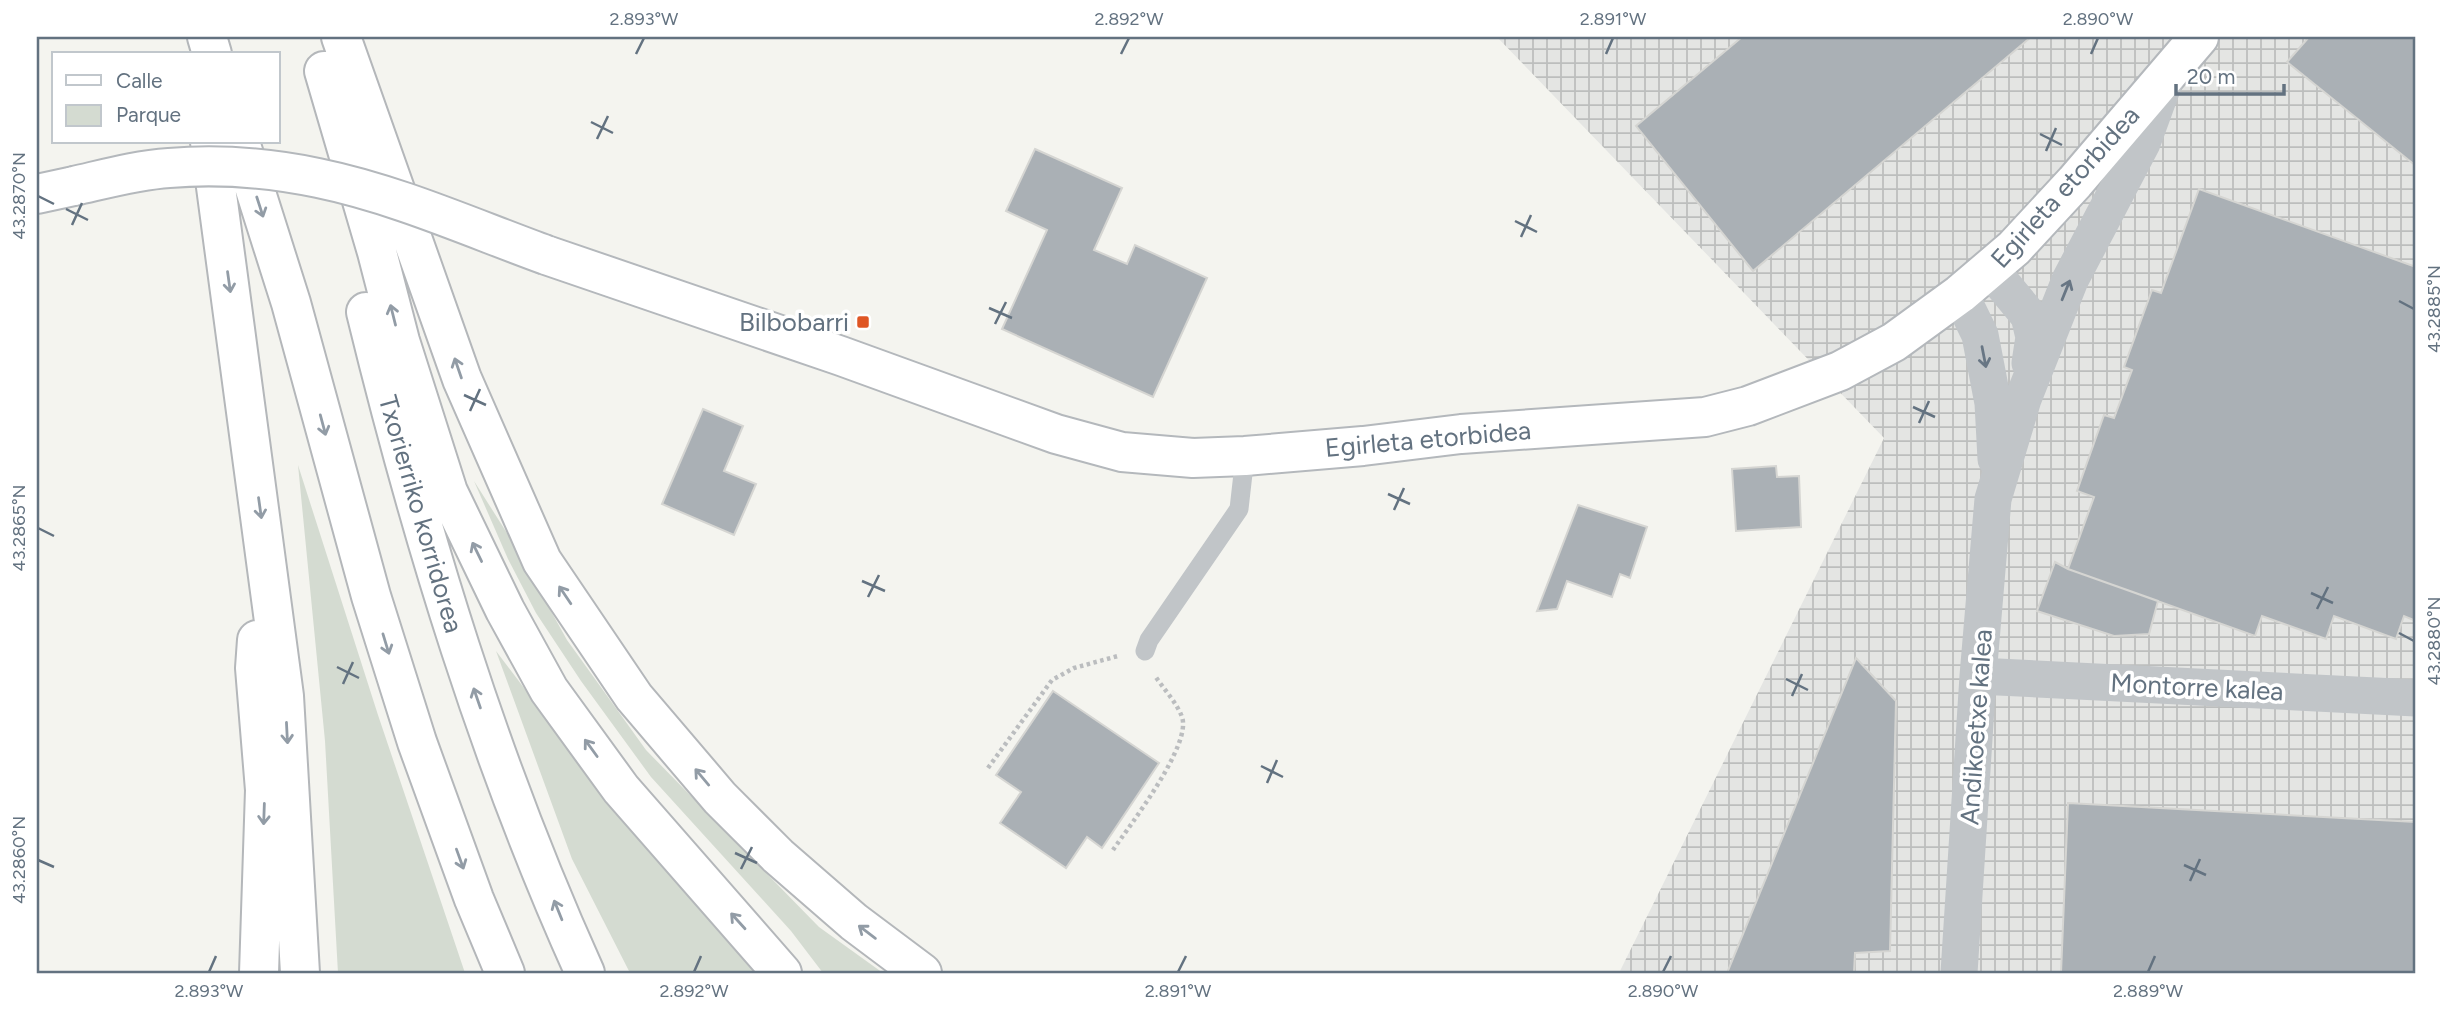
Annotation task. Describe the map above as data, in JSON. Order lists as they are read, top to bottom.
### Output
{
  "streets": {
    "main road": ["Egirleta etorbidea", "Txorierriko korridorea"],
    "street": ["Montorre kalea", "Andikoetxe kalea"]
  },
  "crossings": [
    ["Montorre kalea", "Andikoetxe kalea"]
  ],
  "places": {
    "transit": ["Bilbobarri"]
  },
  "legend": ["Calle", "Parque"],
  "scale_bar": "20 m",
  "coordinates": [
    "2.893°W",
    "2.892°W",
    "2.891°W",
    "2.890°W",
    "43.2870°N",
    "43.2885°N",
    "43.2865°N",
    "43.2880°N",
    "43.2860°N",
    "2.889°W"
  ]
}
